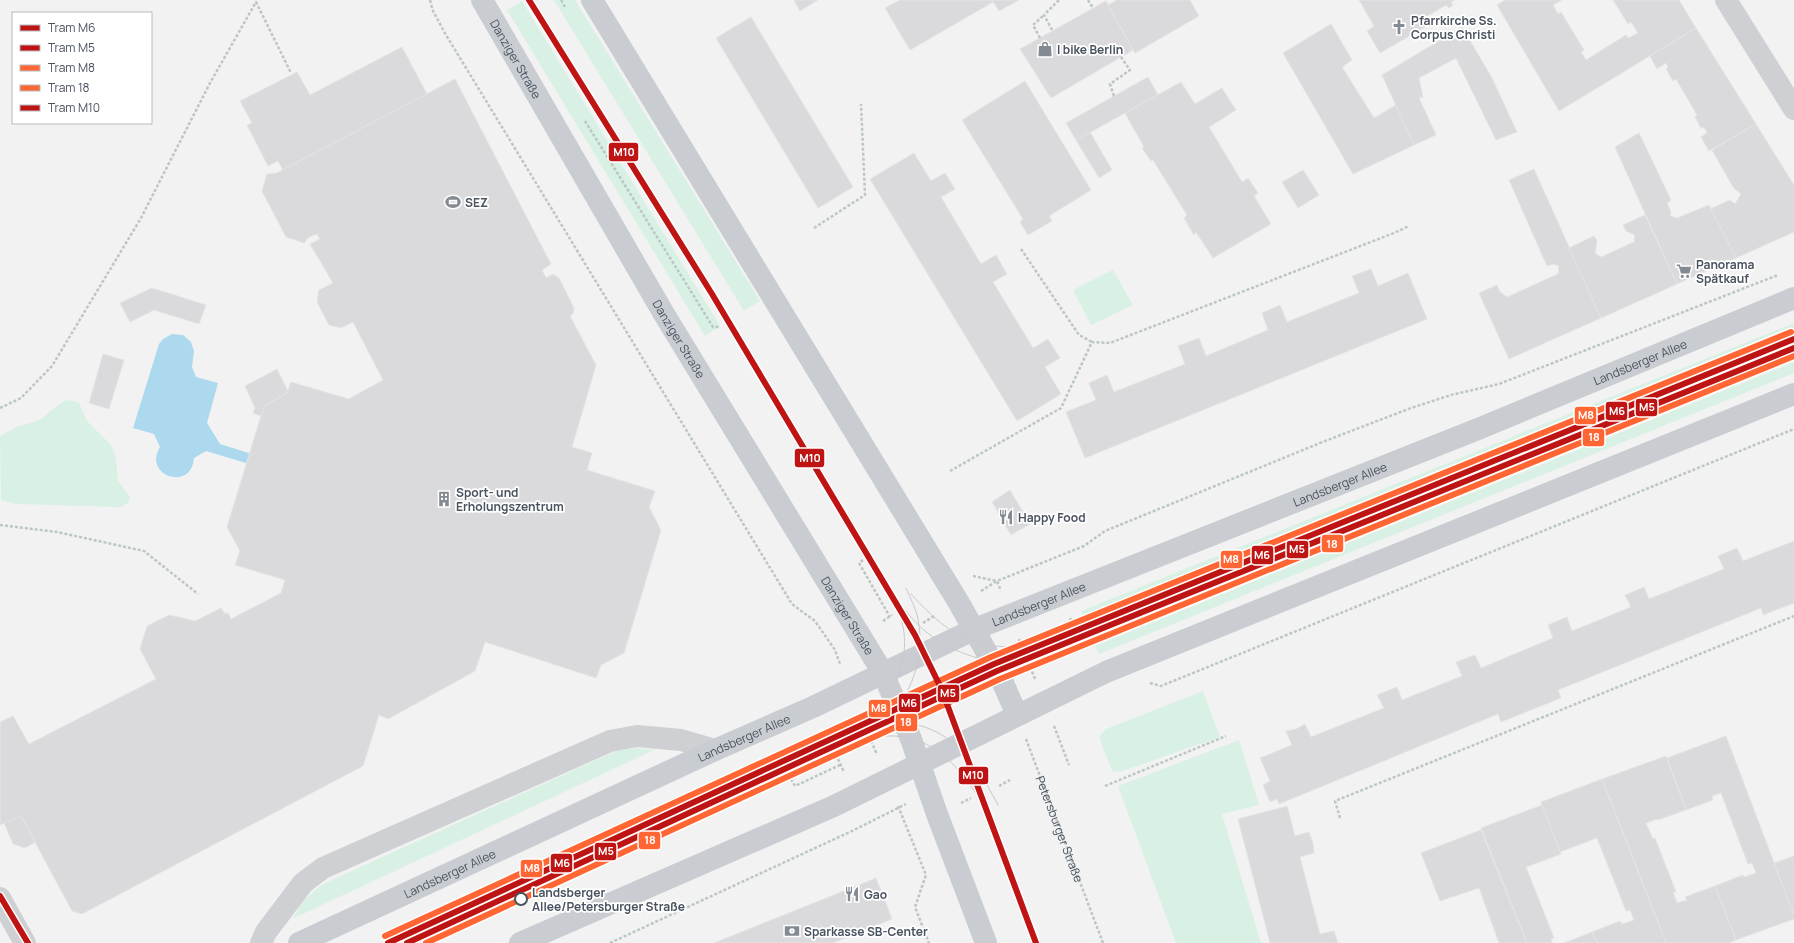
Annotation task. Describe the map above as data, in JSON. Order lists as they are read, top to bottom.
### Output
{
  "streets": {
    "main road": ["Danziger Straße", "Landsberger Allee"],
    "path": ["Petersburger Straße"]
  },
  "crossings": [
    ["Danziger Straße", "Landsberger Allee"]
  ],
  "places": {
    "church": ["Pfarrkirche Ss. Corpus Christi"],
    "shop": ["I bike Berlin"],
    "sports": ["SEZ"],
    "supermarket": ["Panorama Spätkauf"],
    "building": ["Sport- und Erholungszentrum"],
    "restaurant": ["Happy Food", "Gao"],
    "other": ["Landsberger Allee/Petersburger Straße"],
    "bank": ["Sparkasse SB-Center"]
  },
  "lines": [
    "tram line M10",
    "tram line M8",
    "tram line M6",
    "tram line M5",
    "tram line 18"
  ],
  "legend": [
    "Tram M6",
    "Tram M5",
    "Tram M8",
    "Tram 18",
    "Tram M10"
  ]
}
